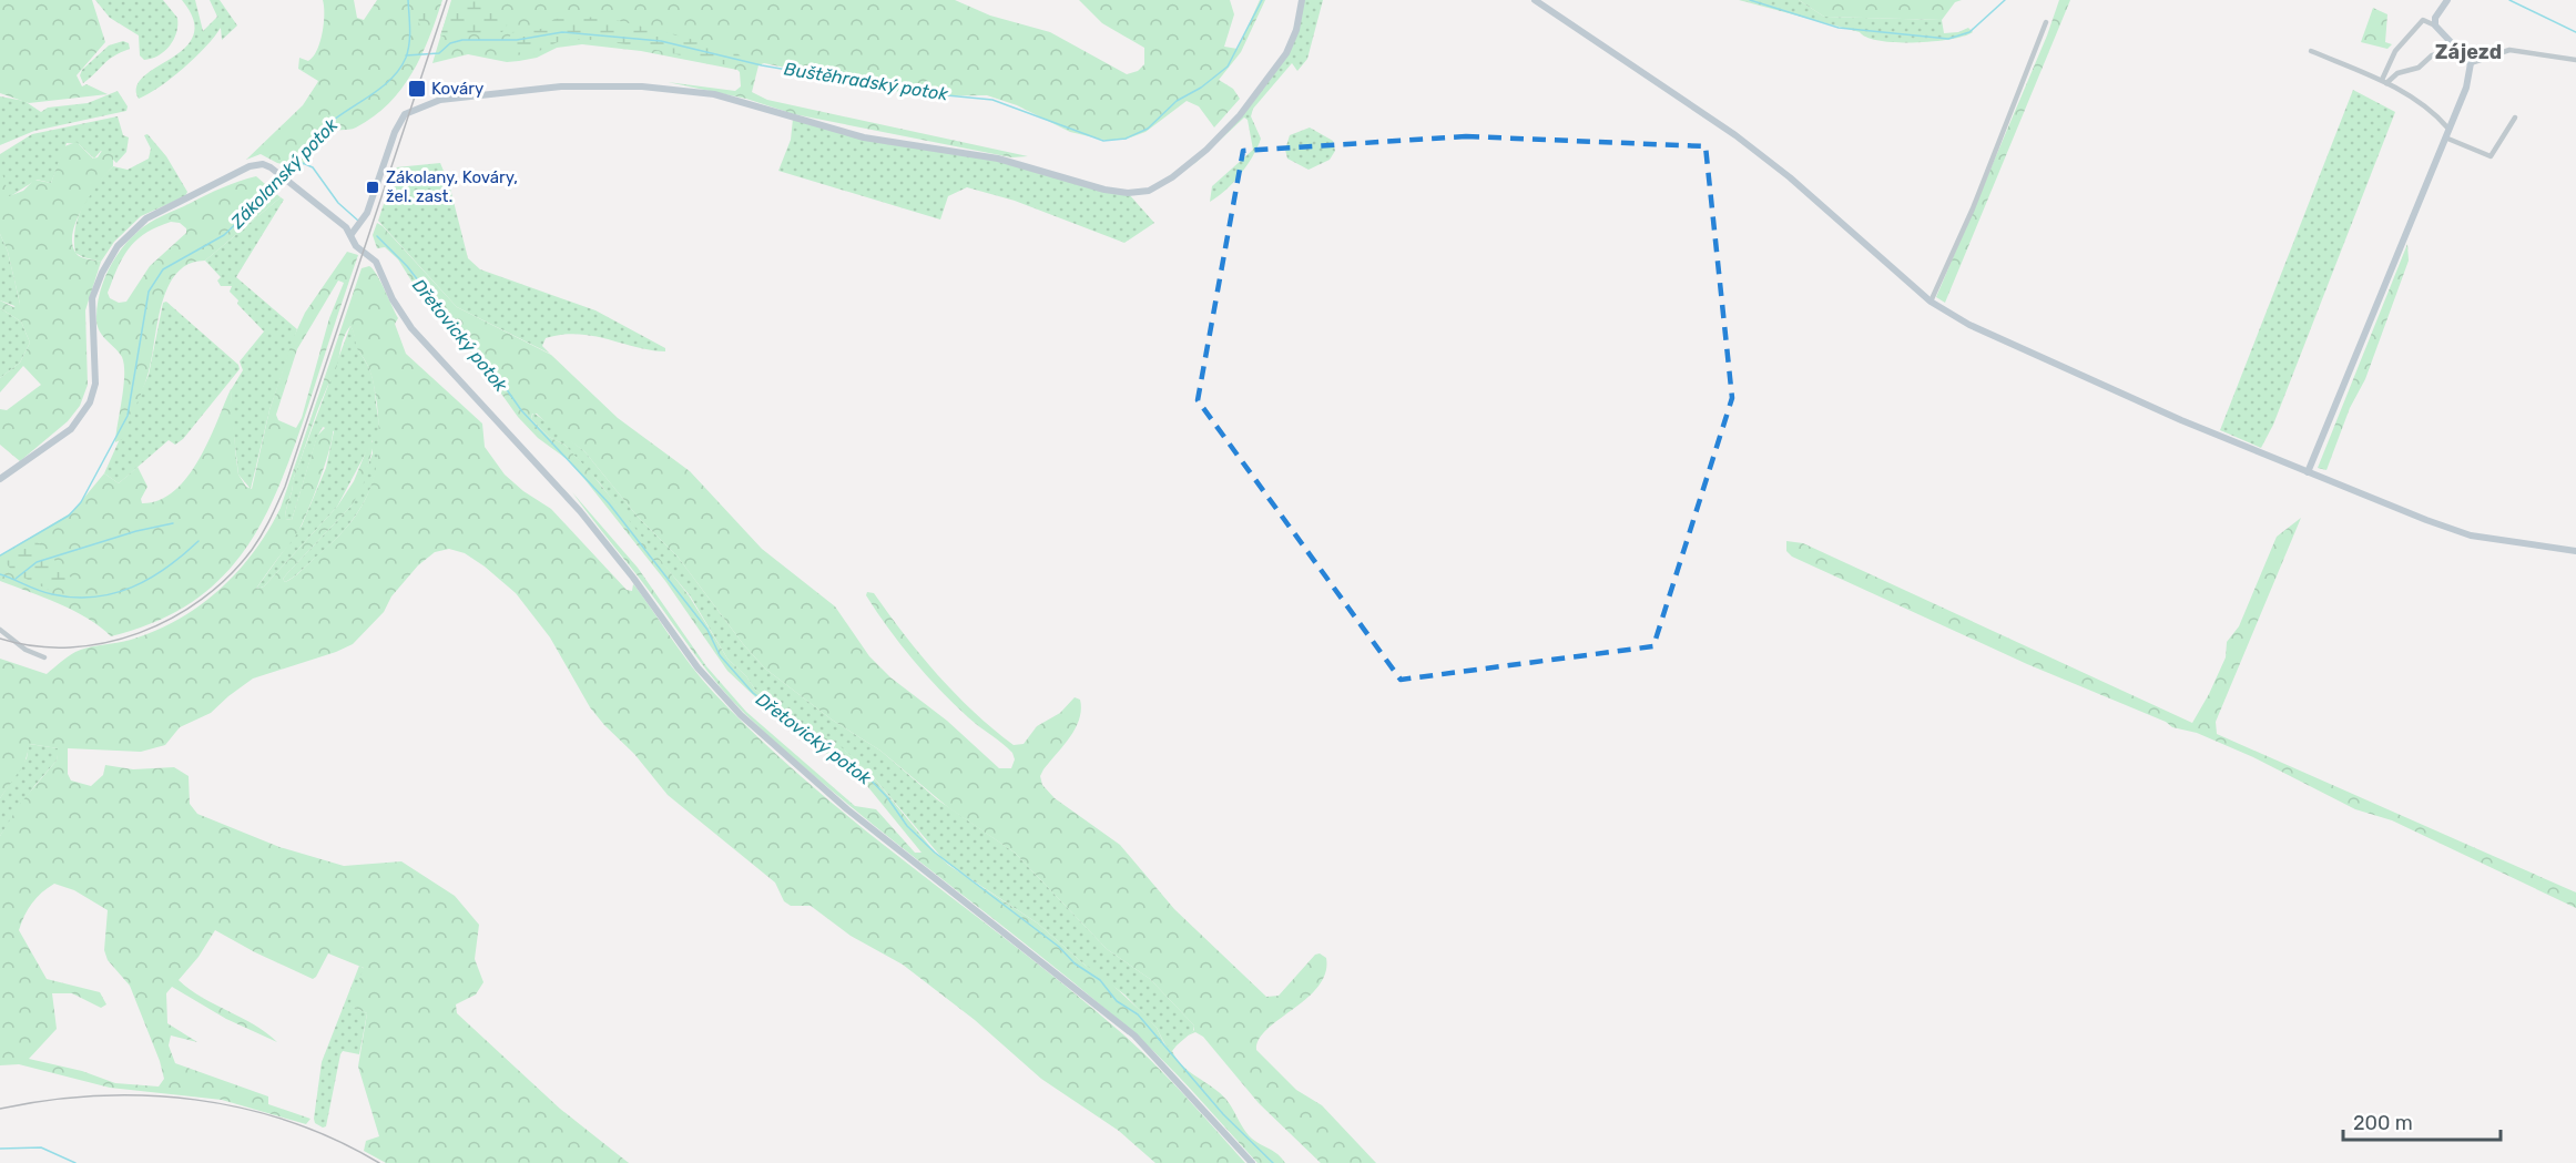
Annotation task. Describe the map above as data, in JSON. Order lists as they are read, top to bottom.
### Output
{
  "districts": ["Zájezd"],
  "water": ["Buštěhradský potok", "Zákolanský potok", "Dřetovický potok"],
  "places": {
    "transit": ["Kováry", "Zákolany, Kováry, žel. zast."]
  },
  "scale_bar": "200 m"
}
